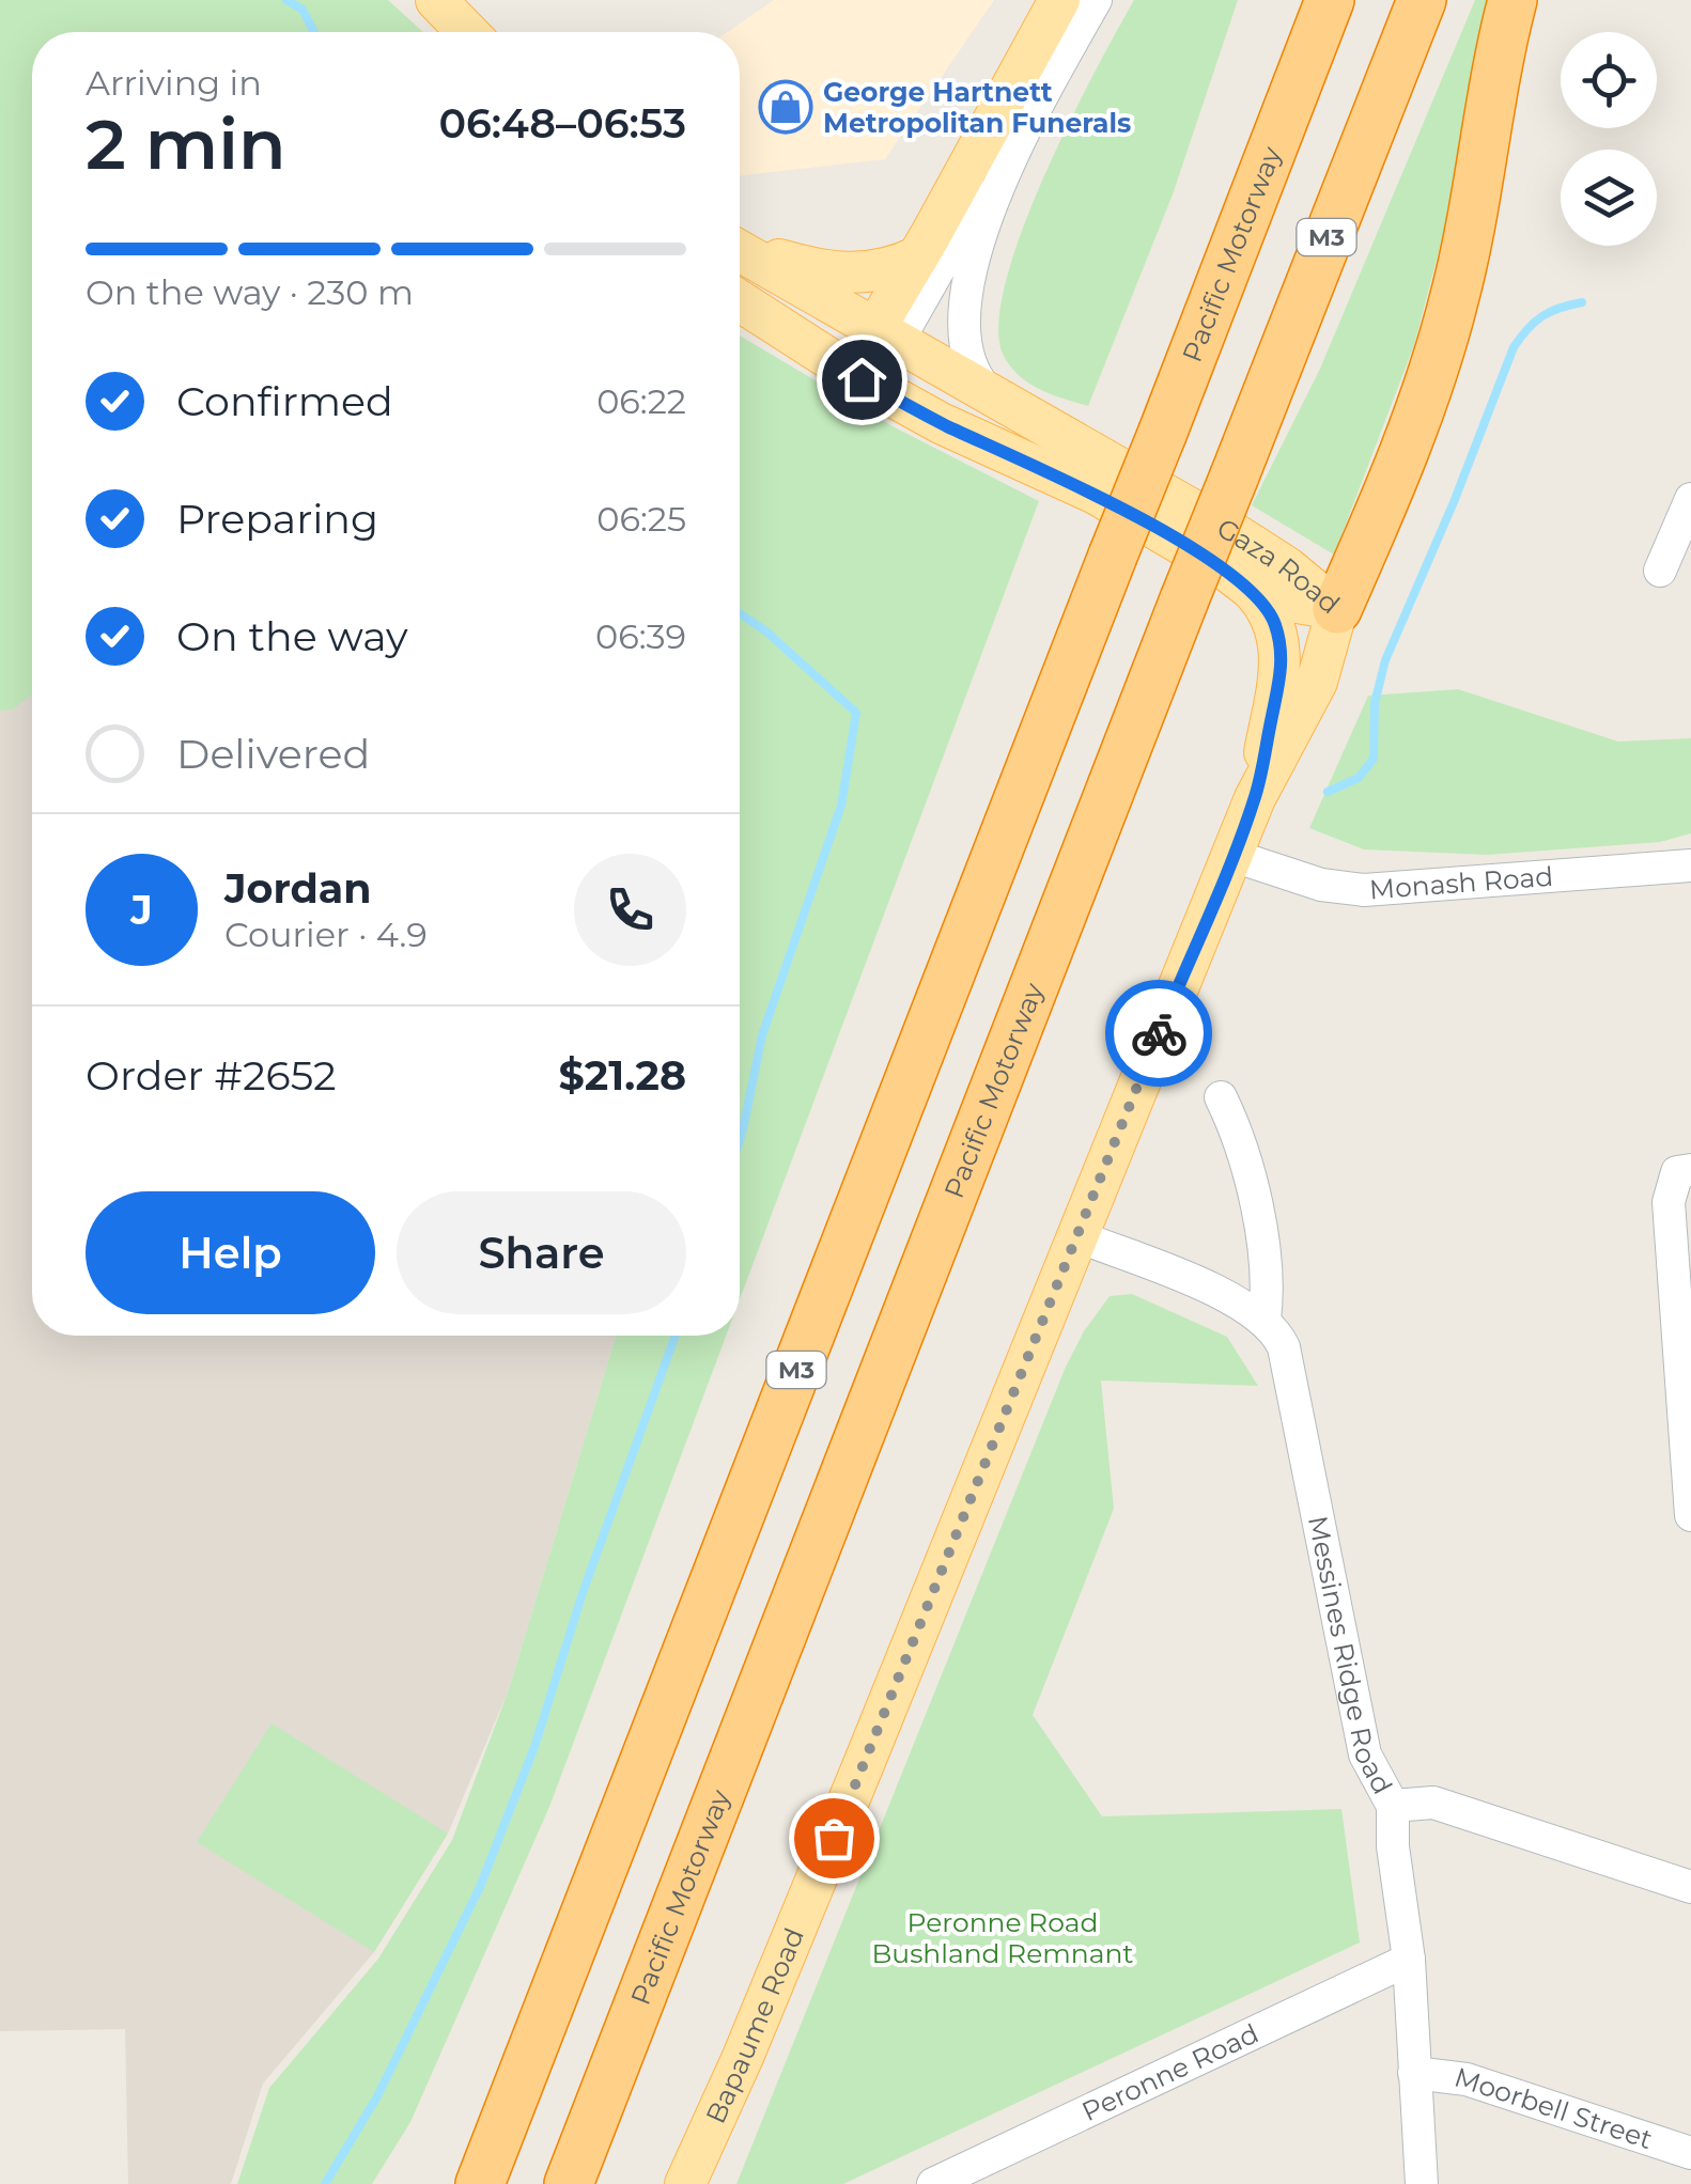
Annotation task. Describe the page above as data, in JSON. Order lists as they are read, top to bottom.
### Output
{
  "streets": {
    "highway": ["M3", "Pacific Motorway"],
    "main road": ["Gaza Road", "Bapaume Road"],
    "street": [
      "Monash Road",
      "Messines Ridge Road",
      "Peronne Road",
      "Moorbell Street"
    ]
  },
  "crossings": [
    ["Gaza Road", "Bapaume Road"],
    ["Monash Road", "Bapaume Road"],
    ["Messines Ridge Road", "Peronne Road"],
    ["Messines Ridge Road", "Moorbell Street"]
  ],
  "parks": ["Peronne Road Bushland Remnant"],
  "places": {
    "shop": ["George Hartnett Metropolitan Funerals"]
  },
  "page": {
    "heading": ["2 min", "Arriving in", "06:48–06:53"],
    "panel": [
      "Jordan",
      "Courier · 4.9",
      "Order #2652",
      "$21.28"
    ],
    "bar": "On the way · 230 m",
    "list": [
      ["Confirmed", "06:22"],
      ["Preparing", "06:25"],
      ["On the way", "06:39"],
      "Delivered"
    ],
    "round": "J",
    "buttons": ["Help", "Share"]
  }
}
